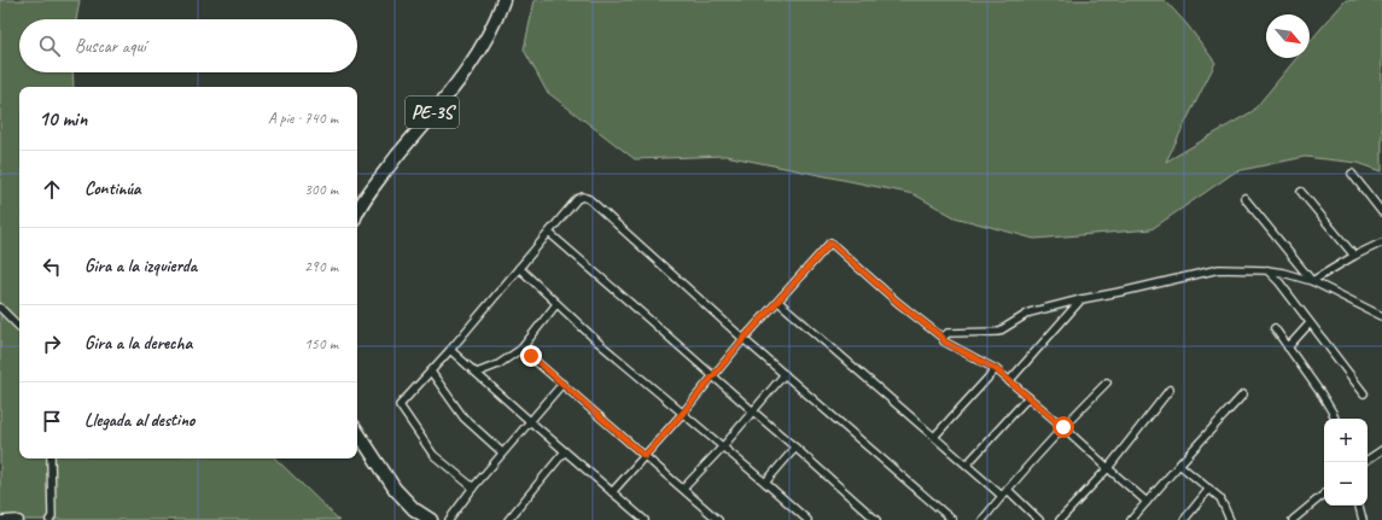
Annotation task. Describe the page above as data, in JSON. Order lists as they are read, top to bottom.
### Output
{
  "streets": {
    "highway": ["PE-3S"]
  },
  "north": "bottom right",
  "page": {
    "search": "Buscar aquí",
    "heading": ["10 min", "A pie · 740 m"],
    "list": [
      ["Continúa", "300 m"],
      ["Gira a la izquierda", "290 m"],
      ["Gira a la derecha", "150 m"],
      "Llegada al destino"
    ],
    "map_buttons": ["+", "−"]
  }
}
